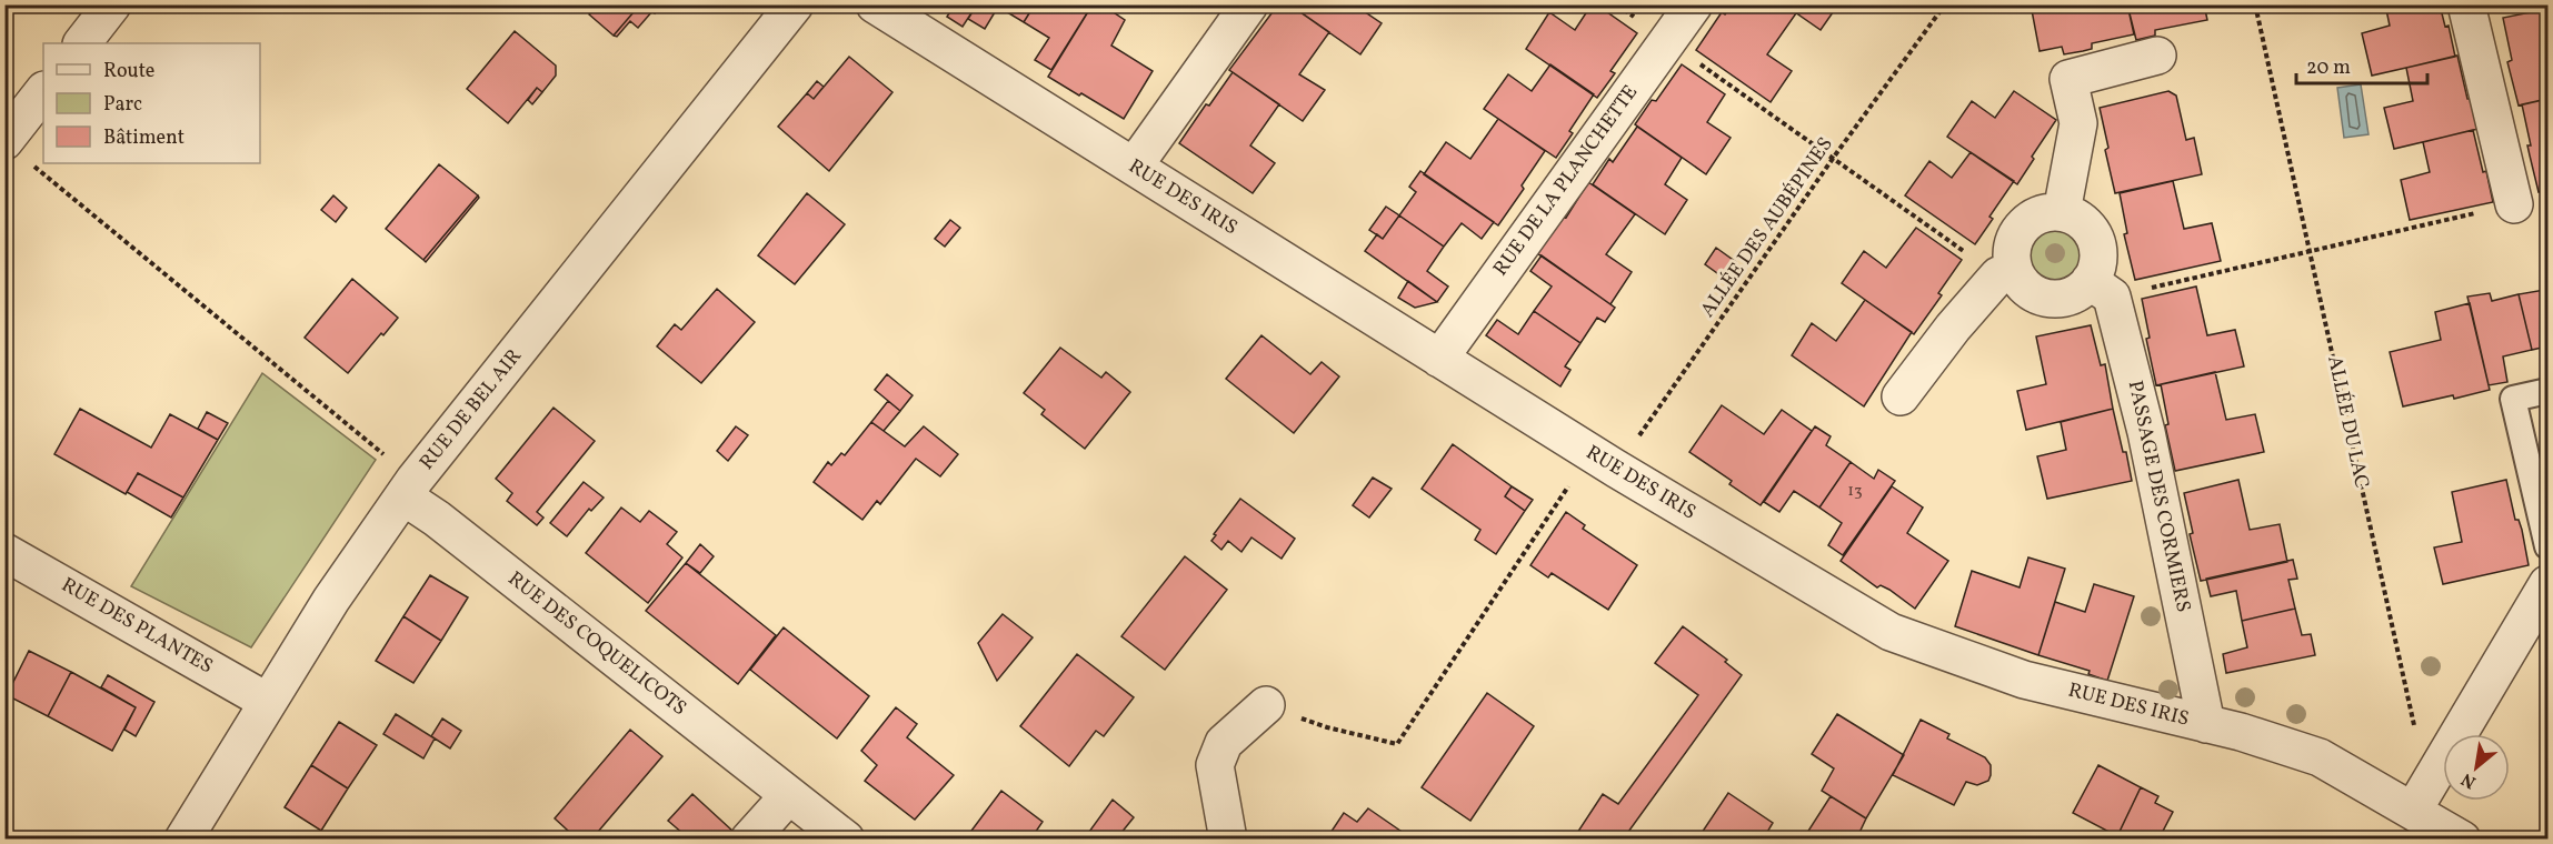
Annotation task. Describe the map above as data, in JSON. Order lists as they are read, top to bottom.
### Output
{
  "streets": {
    "street": [
      "RUE DE LA PLANCHETTE",
      "RUE DES IRIS",
      "RUE DE BEL AIR",
      "PASSAGE DES CORMIERS",
      "RUE DES PLANTES",
      "RUE DES COQUELICOTS"
    ],
    "path": ["ALLÉE DES AUBÉPINES", "ALLÉE DU LAC"]
  },
  "crossings": [
    ["RUE DE LA PLANCHETTE", "RUE DES IRIS"],
    ["RUE DES IRIS", "ALLÉE DES AUBÉPINES"],
    ["RUE DES IRIS", "ALLÉE DU LAC"],
    ["RUE DES IRIS", "PASSAGE DES CORMIERS"],
    ["RUE DE BEL AIR", "RUE DES PLANTES"],
    ["RUE DE BEL AIR", "RUE DES COQUELICOTS"]
  ],
  "house_numbers": ["13"],
  "legend": ["Route", "Parc", "Bâtiment"],
  "scale_bar": "20 m",
  "north": "bottom left"
}
